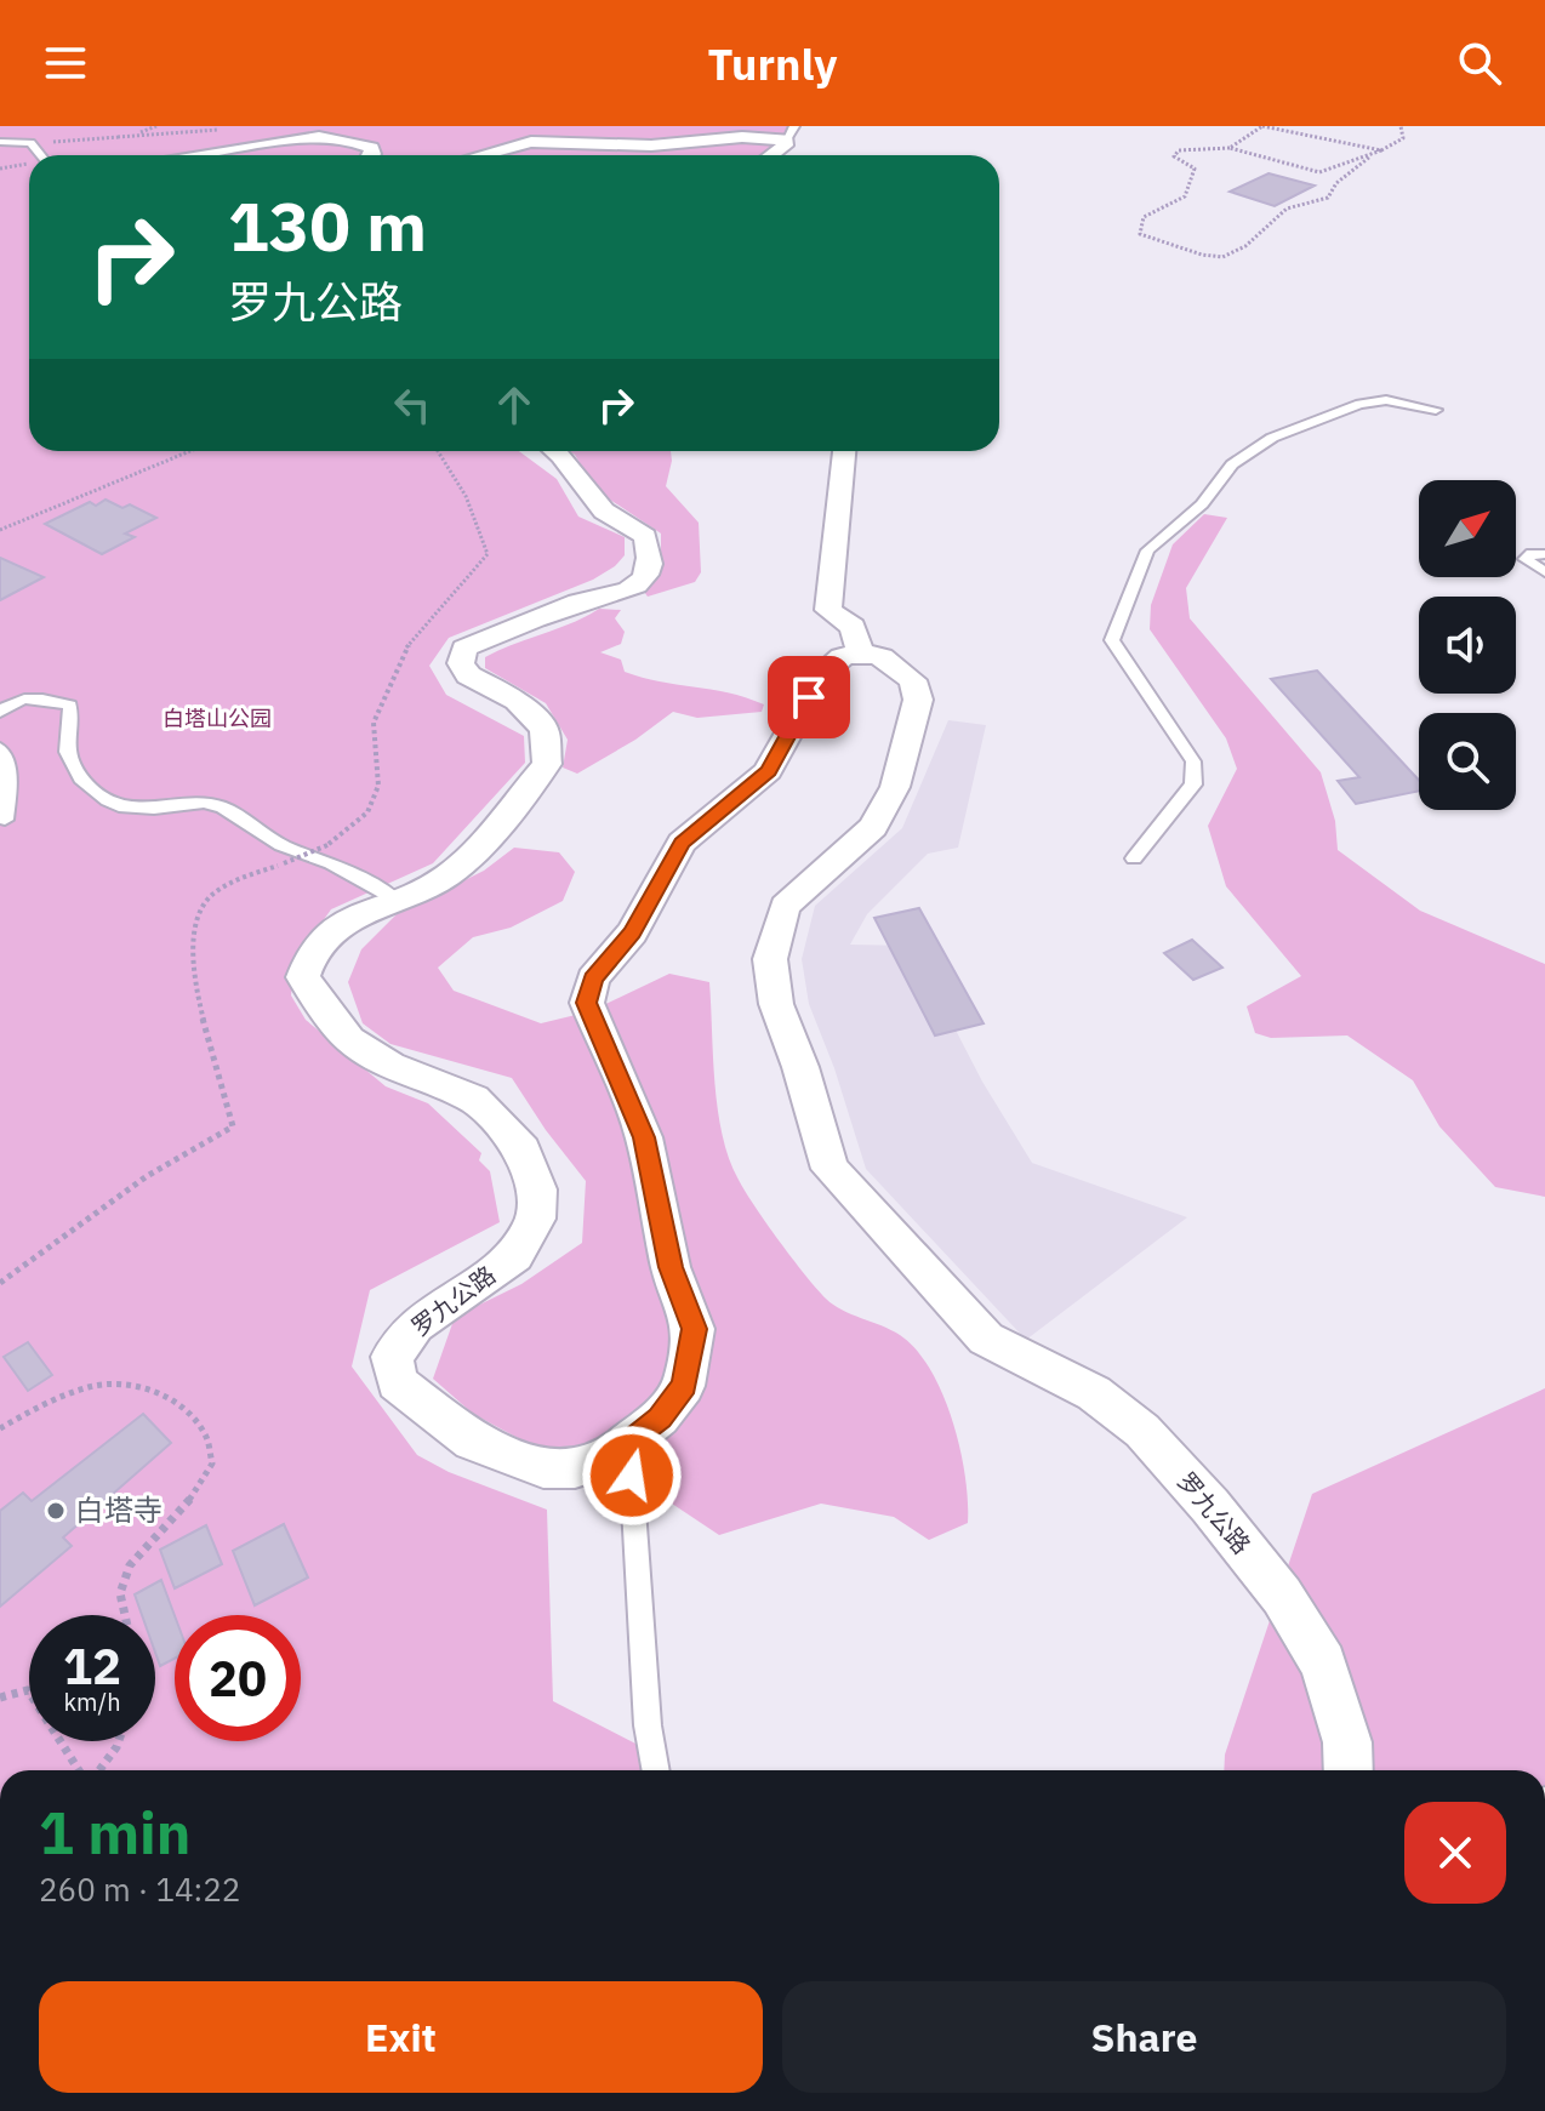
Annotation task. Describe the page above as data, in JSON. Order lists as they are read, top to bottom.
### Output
{
  "streets": {
    "street": ["罗九公路"]
  },
  "parks": ["白塔山公园"],
  "places": ["白塔寺"],
  "north": "top right",
  "page": {
    "header": "Turnly",
    "turn": ["130 m", "罗九公路"],
    "speed": "12 km/h",
    "limit": "20",
    "heading": ["1 min", "260 m · 14:22"],
    "buttons": ["Exit", "Share"]
  }
}
